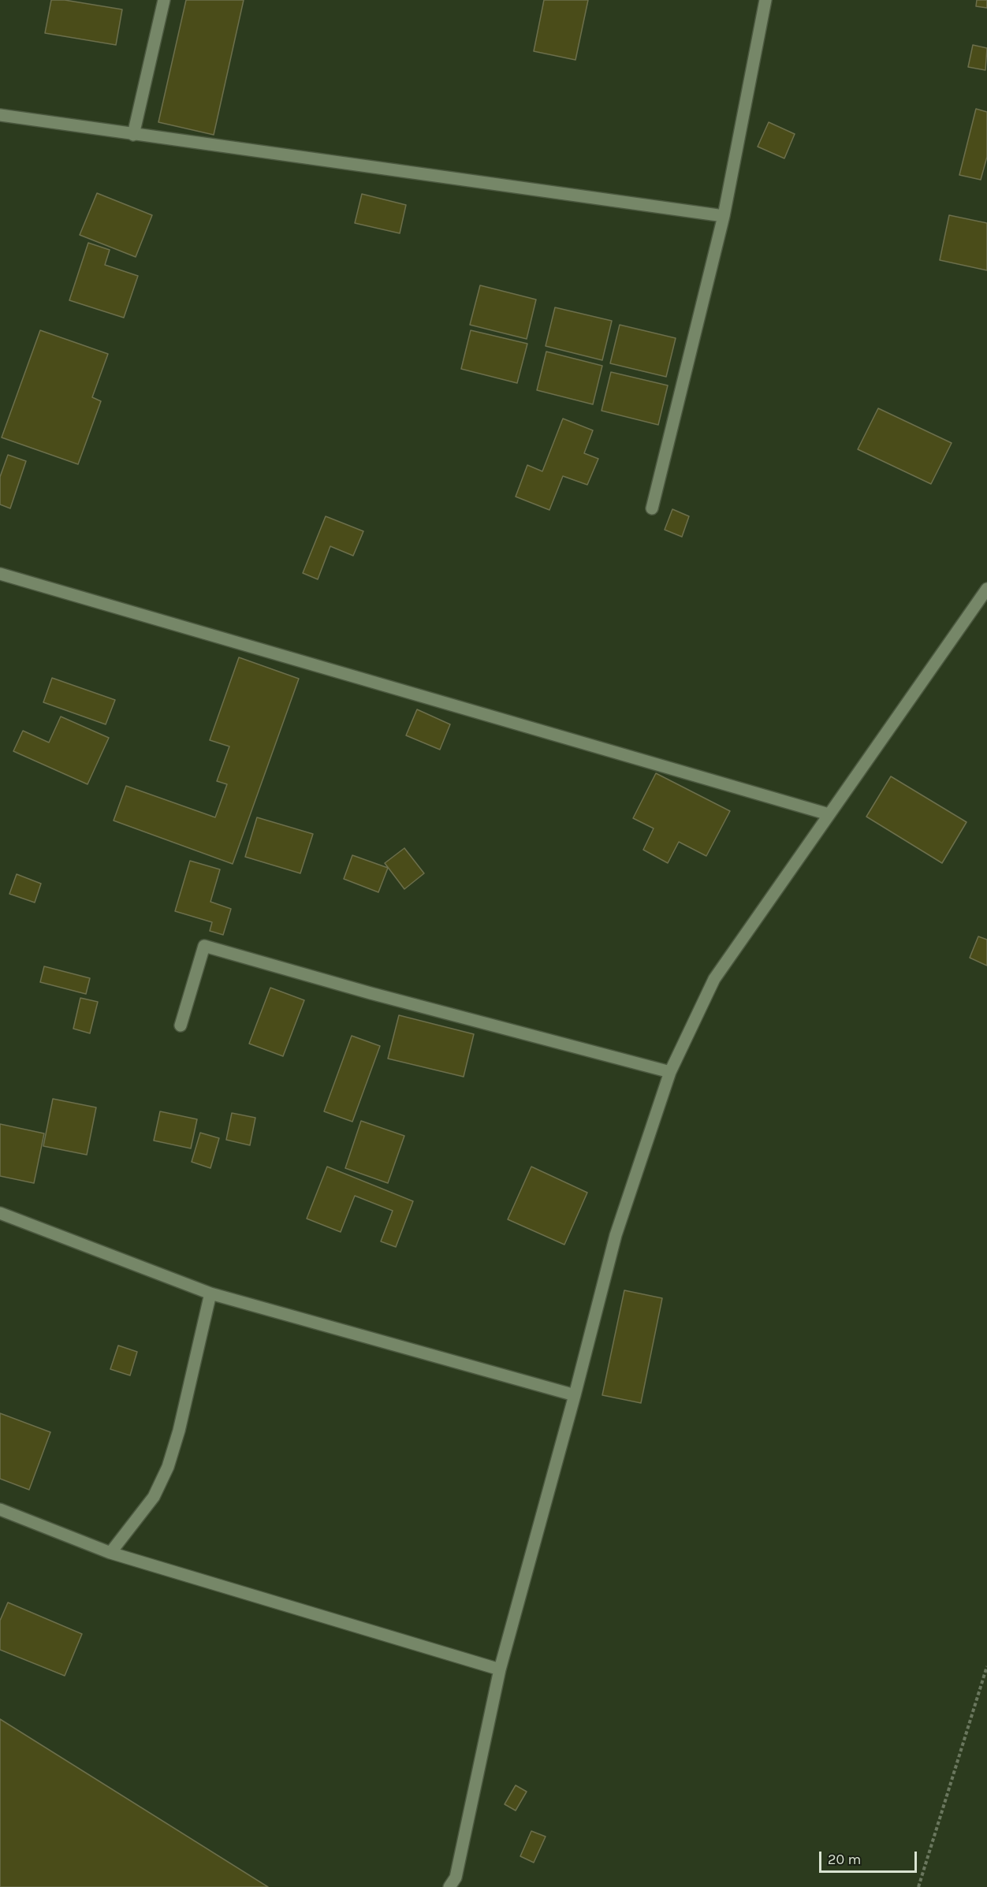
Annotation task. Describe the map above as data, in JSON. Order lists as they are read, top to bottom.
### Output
{
  "scale_bar": "20 m"
}
